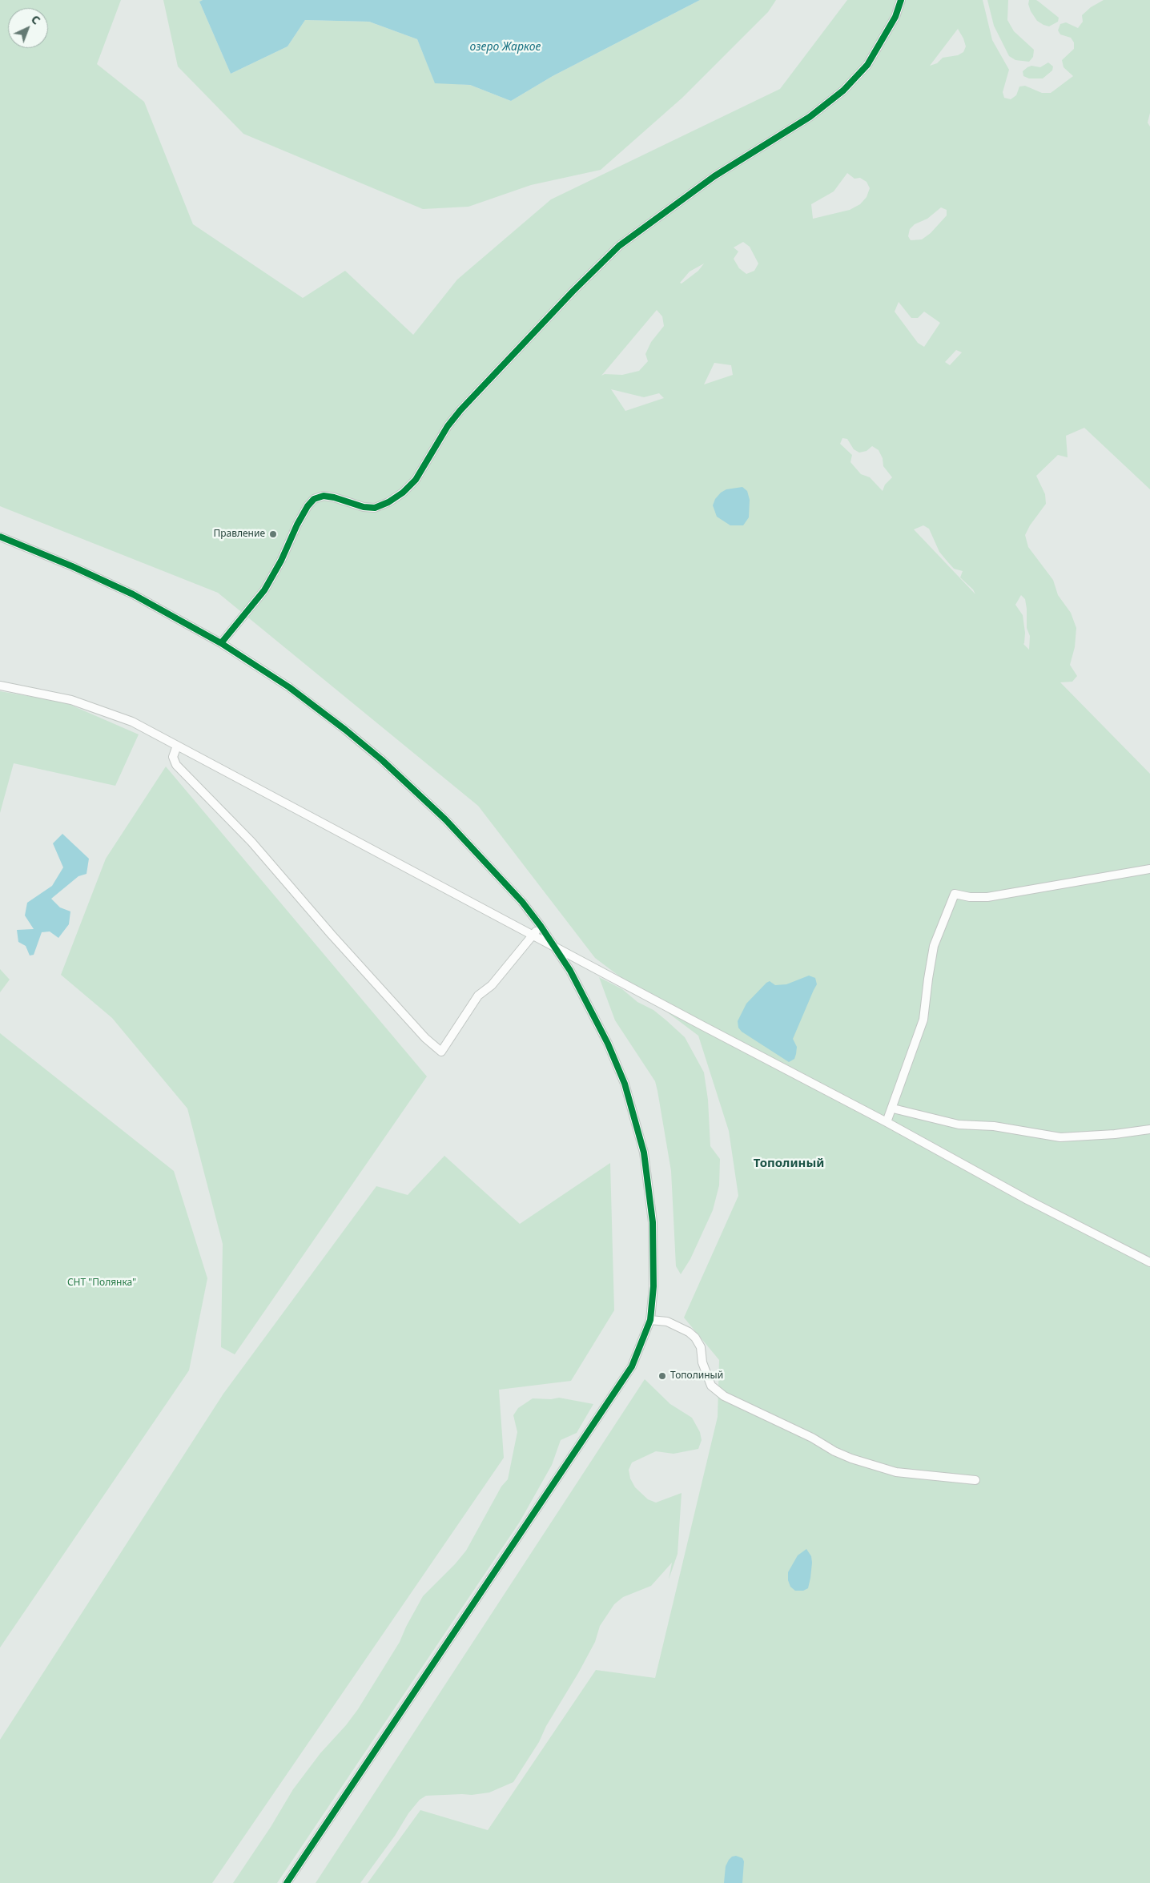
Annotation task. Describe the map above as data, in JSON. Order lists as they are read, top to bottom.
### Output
{
  "districts": ["Тополиный"],
  "water": ["озеро Жаркое"],
  "parks": ["СНТ \"Полянка\""],
  "places": ["Правление", "Тополиный"],
  "north": "top right"
}
